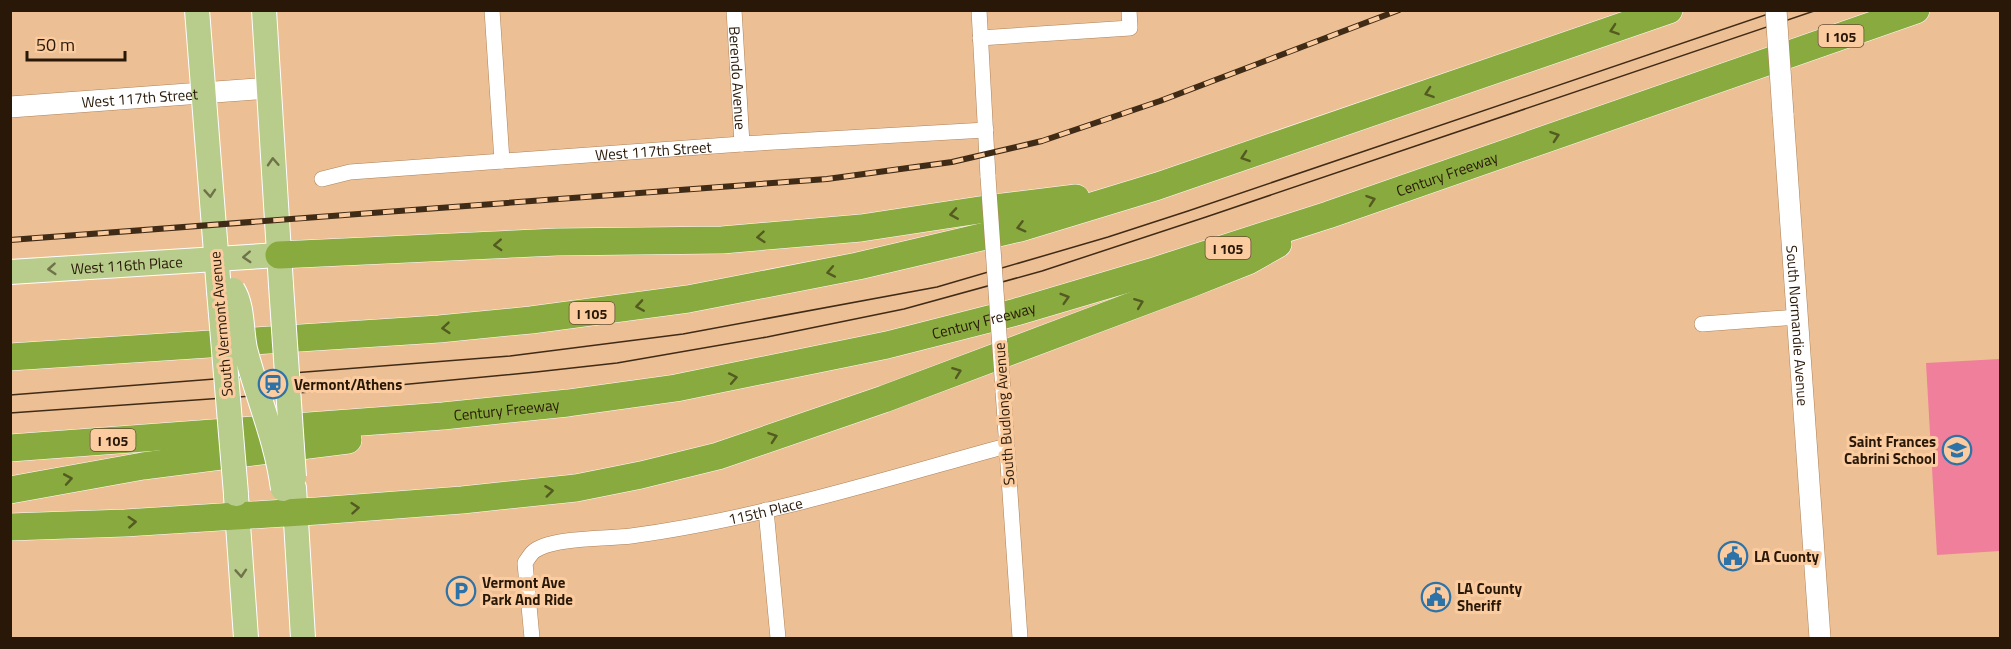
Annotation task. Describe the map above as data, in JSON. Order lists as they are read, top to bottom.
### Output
{
  "streets": {
    "highway": ["I 105", "Century Freeway"],
    "main road": [
      "West 117th Street",
      "West 116th Place",
      "South Vermont Avenue",
      "South Normandie Avenue"
    ],
    "street": ["Berendo Avenue", "South Budlong Avenue", "115th Place"]
  },
  "crossings": [
    ["Berendo Avenue", "West 117th Street"],
    ["West 117th Street", "South Vermont Avenue"],
    ["West 117th Street", "South Budlong Avenue"],
    ["West 116th Place", "South Vermont Avenue"],
    ["South Budlong Avenue", "115th Place"]
  ],
  "one_way": ["West 116th Place"],
  "places": {
    "station": ["Vermont/Athens"],
    "school or university": ["Saint Frances Cabrini School"],
    "public building": ["LA Cuonty", "LA County Sheriff"],
    "parking": ["Vermont Ave Park And Ride"]
  },
  "scale_bar": "50 m"
}
